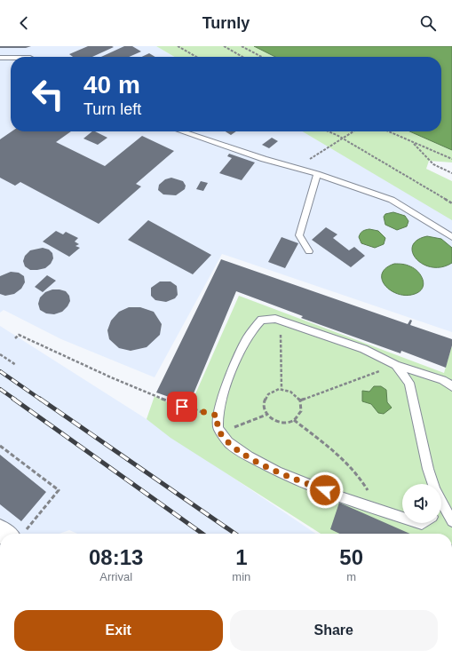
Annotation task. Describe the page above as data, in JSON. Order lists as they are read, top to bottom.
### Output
{
  "page": {
    "header": "Turnly",
    "turn": ["40 m", "Turn left"],
    "eta": [
      "08:13",
      "Arrival",
      "1",
      "min",
      "50",
      "m"
    ],
    "buttons": ["Exit", "Share"]
  }
}
